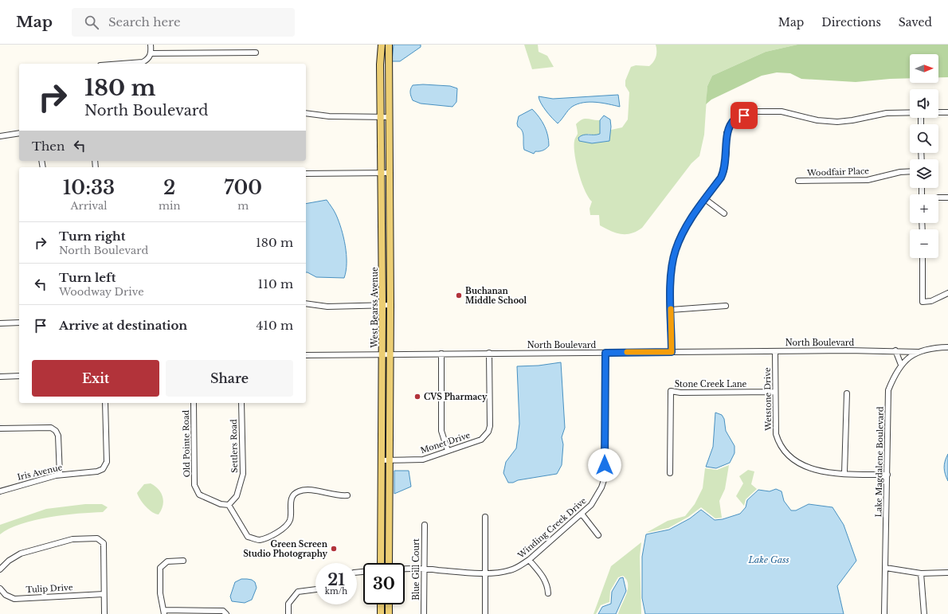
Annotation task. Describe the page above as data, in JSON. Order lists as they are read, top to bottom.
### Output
{
  "streets": {
    "main road": ["West Bearss Avenue"],
    "street": [
      "Woodfair Place",
      "North Boulevard",
      "Stone Creek Lane",
      "Wetstone Drive",
      "Monet Drive",
      "Old Pointe Road",
      "Settlers Road",
      "Lake Magdalene Boulevard",
      "Iris Avenue",
      "Winding Creek Drive",
      "Blue Gill Court",
      "Tulip Drive"
    ]
  },
  "crossings": [
    ["West Bearss Avenue", "North Boulevard"],
    ["West Bearss Avenue", "Monet Drive"],
    ["North Boulevard", "Wetstone Drive"],
    ["North Boulevard", "Monet Drive"],
    ["North Boulevard", "Lake Magdalene Boulevard"],
    ["North Boulevard", "Winding Creek Drive"],
    ["Stone Creek Lane", "Wetstone Drive"],
    ["Wetstone Drive", "Lake Magdalene Boulevard"],
    ["Old Pointe Road", "Settlers Road"],
    ["Winding Creek Drive", "Blue Gill Court"]
  ],
  "water": ["Lake Gass"],
  "places": ["Buchanan Middle School", "CVS Pharmacy", "Green Screen Studio Photography"],
  "north": "right",
  "page": {
    "header": "Map",
    "search": "Search here",
    "nav": ["Map", "Directions", "Saved"],
    "map_buttons": ["+", "−"],
    "turn": ["180 m", "North Boulevard"],
    "then": "Then",
    "eta": [
      "10:33",
      "Arrival",
      "2",
      "min",
      "700",
      "m"
    ],
    "list": [
      {
        "name": "Turn right",
        "note": "North Boulevard",
        "value": "180 m"
      },
      {
        "name": "Turn left",
        "note": "Woodway Drive",
        "value": "110 m"
      },
      {
        "name": "Arrive at destination",
        "value": "410 m"
      }
    ],
    "buttons": ["Exit", "Share"],
    "speed": "21 km/h",
    "limit": "30"
  }
}
